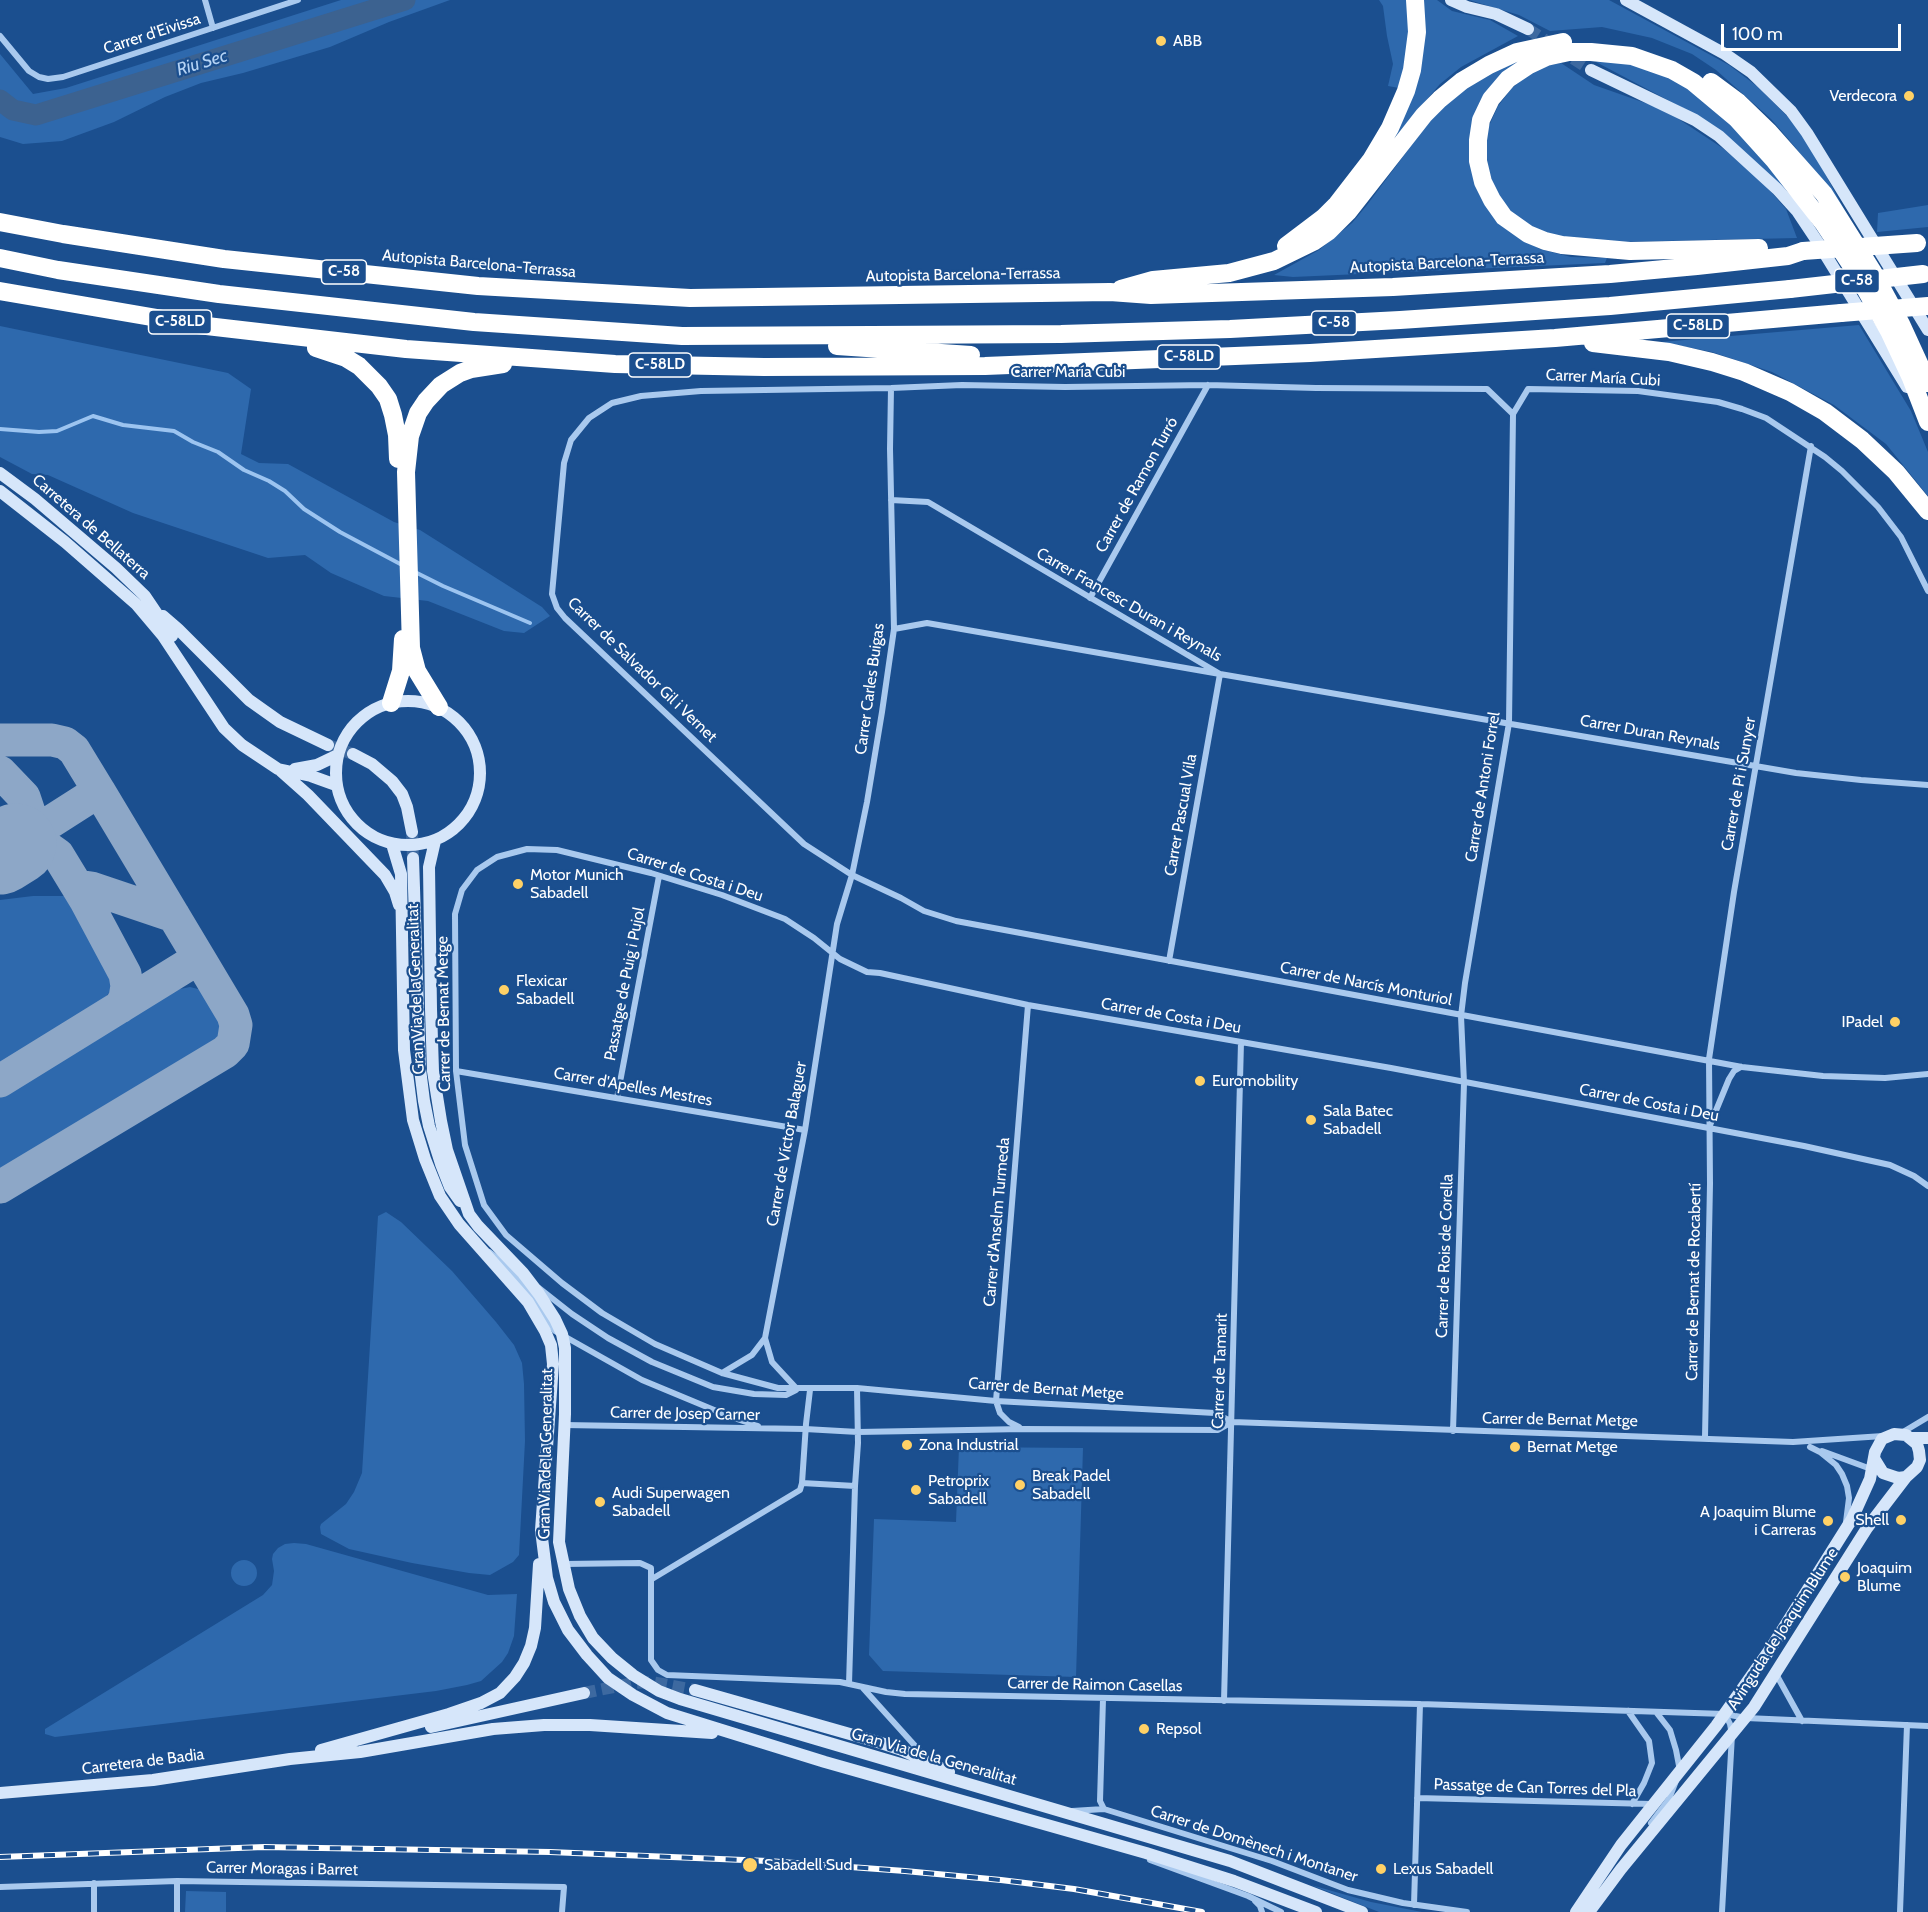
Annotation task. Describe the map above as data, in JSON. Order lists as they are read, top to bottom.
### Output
{
  "streets": {
    "highway": ["Autopista Barcelona-Terrassa", "C-58", "C-58LD"],
    "street": [
      "Carrer d'Eivissa",
      "Carrer María Cubi",
      "Carrer de Ramon Turró",
      "Carretera de Bellaterra",
      "Carrer Francesc Duran i Reynals",
      "Carrer de Salvador Gil i Vernet",
      "Carrer Carles Buigas",
      "Carrer Duran Reynals",
      "Carrer de Pi i Sunyer",
      "Carrer de Antoni Forrel",
      "Carrer Pascual Vila",
      "Carrer de Costa i Deu",
      "Passatge de Puig i Pujol",
      "Carrer de Narcís Monturiol",
      "Gran Via de la Generalitat",
      "Carrer de Bernat Metge",
      "Carrer d'Apelles Mestres",
      "Carrer de Víctor Balaguer",
      "Carrer d'Anselm Turmeda",
      "Carrer de Rois de Corella",
      "Carrer de Bernat de Rocabertí",
      "Carrer de Tamarit",
      "Carrer de Josep Carner",
      "Avinguda de Joaquim Blume",
      "Carrer de Raimon Casellas",
      "Carretera de Badia",
      "Passatge de Can Torres del Pla",
      "Carrer de Domènech i Montaner",
      "Carrer Moragas i Barret"
    ]
  },
  "crossings": [
    ["Carrer María Cubi", "Carrer de Ramon Turró"],
    ["Carrer María Cubi", "Carrer de Salvador Gil i Vernet"],
    ["Carrer María Cubi", "Carrer Carles Buigas"],
    ["Carrer María Cubi", "Carrer de Pi i Sunyer"],
    ["Carrer María Cubi", "Carrer de Antoni Forrel"],
    ["Carrer de Ramon Turró", "Carrer Francesc Duran i Reynals"],
    ["Carretera de Bellaterra", "Gran Via de la Generalitat"],
    ["Carrer Francesc Duran i Reynals", "Carrer Carles Buigas"],
    ["Carrer Francesc Duran i Reynals", "Carrer Duran Reynals"],
    ["Carrer Francesc Duran i Reynals", "Carrer de Antoni Forrel"],
    ["Carrer Francesc Duran i Reynals", "Carrer Pascual Vila"],
    ["Carrer de Salvador Gil i Vernet", "Carrer Carles Buigas"],
    ["Carrer de Salvador Gil i Vernet", "Carrer de Narcís Monturiol"],
    ["Carrer Carles Buigas", "Carrer de Costa i Deu"],
    ["Carrer Carles Buigas", "Carrer de Narcís Monturiol"],
    ["Carrer Carles Buigas", "Carrer de Víctor Balaguer"],
    ["Carrer Duran Reynals", "Carrer de Pi i Sunyer"],
    ["Carrer Duran Reynals", "Carrer de Antoni Forrel"],
    ["Carrer de Pi i Sunyer", "Carrer de Costa i Deu"],
    ["Carrer de Pi i Sunyer", "Carrer de Narcís Monturiol"],
    ["Carrer de Pi i Sunyer", "Carrer de Bernat de Rocabertí"],
    ["Carrer de Antoni Forrel", "Carrer de Costa i Deu"],
    ["Carrer de Antoni Forrel", "Carrer de Narcís Monturiol"],
    ["Carrer de Antoni Forrel", "Carrer de Rois de Corella"],
    ["Carrer Pascual Vila", "Carrer de Narcís Monturiol"],
    ["Carrer de Costa i Deu", "Passatge de Puig i Pujol"],
    ["Carrer de Costa i Deu", "Carrer de Bernat Metge"],
    ["Carrer de Costa i Deu", "Carrer de Víctor Balaguer"],
    ["Carrer de Costa i Deu", "Carrer d'Anselm Turmeda"],
    ["Carrer de Costa i Deu", "Carrer de Rois de Corella"],
    ["Carrer de Costa i Deu", "Carrer de Bernat de Rocabertí"],
    ["Carrer de Costa i Deu", "Carrer de Tamarit"],
    ["Passatge de Puig i Pujol", "Carrer d'Apelles Mestres"],
    ["Gran Via de la Generalitat", "Carrer de Bernat Metge"],
    ["Gran Via de la Generalitat", "Carrer de Josep Carner"],
    ["Gran Via de la Generalitat", "Carrer de Domènech i Montaner"],
    ["Carrer de Bernat Metge", "Carrer d'Apelles Mestres"],
    ["Carrer de Bernat Metge", "Carrer d'Anselm Turmeda"],
    ["Carrer de Bernat Metge", "Carrer de Rois de Corella"],
    ["Carrer de Bernat Metge", "Carrer de Bernat de Rocabertí"],
    ["Carrer de Bernat Metge", "Carrer de Tamarit"],
    ["Carrer de Bernat Metge", "Carrer de Josep Carner"],
    ["Carrer de Bernat Metge", "Avinguda de Joaquim Blume"],
    ["Carrer d'Apelles Mestres", "Carrer de Víctor Balaguer"],
    ["Carrer de Tamarit", "Carrer de Raimon Casellas"],
    ["Avinguda de Joaquim Blume", "Carrer de Raimon Casellas"],
    ["Avinguda de Joaquim Blume", "Passatge de Can Torres del Pla"]
  ],
  "water": ["Riu Sec"],
  "places": [
    "ABB",
    "Verdecora",
    "Motor Munich Sabadell",
    "Flexicar Sabadell",
    "IPadel",
    "Euromobility",
    "Sala Batec Sabadell",
    "Zona Industrial",
    "Bernat Metge",
    "Break Padel Sabadell",
    "Petroprix Sabadell",
    "Audi Superwagen Sabadell",
    "Shell",
    "A Joaquim Blume i Carreras",
    "Joaquim Blume",
    "Repsol",
    "Sabadell Sud",
    "Lexus Sabadell"
  ],
  "scale_bar": "100 m"
}
